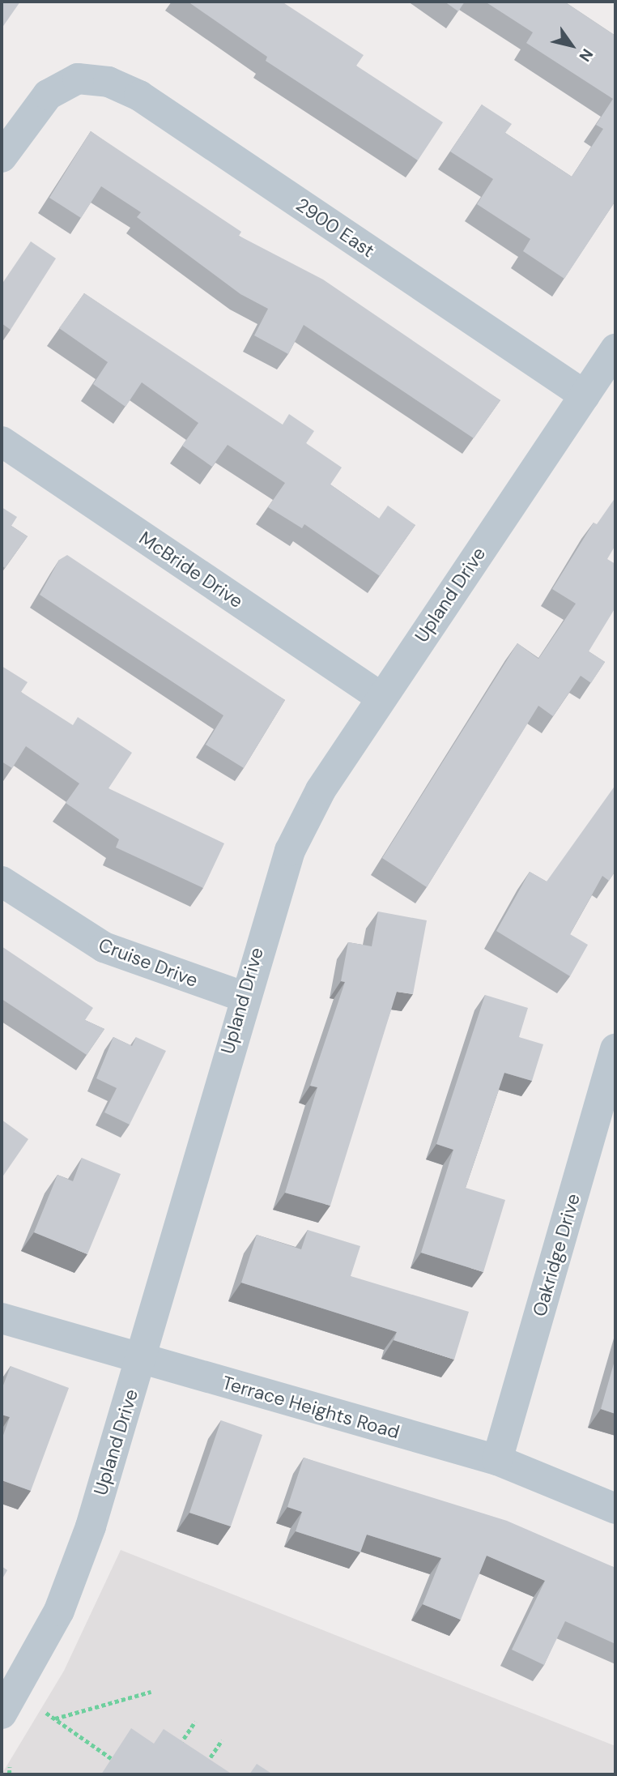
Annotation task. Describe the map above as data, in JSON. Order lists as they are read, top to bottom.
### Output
{
  "streets": {
    "street": [
      "2900 East",
      "McBride Drive",
      "Upland Drive",
      "Cruise Drive",
      "Oakridge Drive",
      "Terrace Heights Road"
    ]
  },
  "crossings": [
    ["2900 East", "Upland Drive"],
    ["McBride Drive", "Upland Drive"],
    ["Upland Drive", "Cruise Drive"],
    ["Upland Drive", "Terrace Heights Road"],
    ["Oakridge Drive", "Terrace Heights Road"]
  ],
  "north": "bottom right"
}
